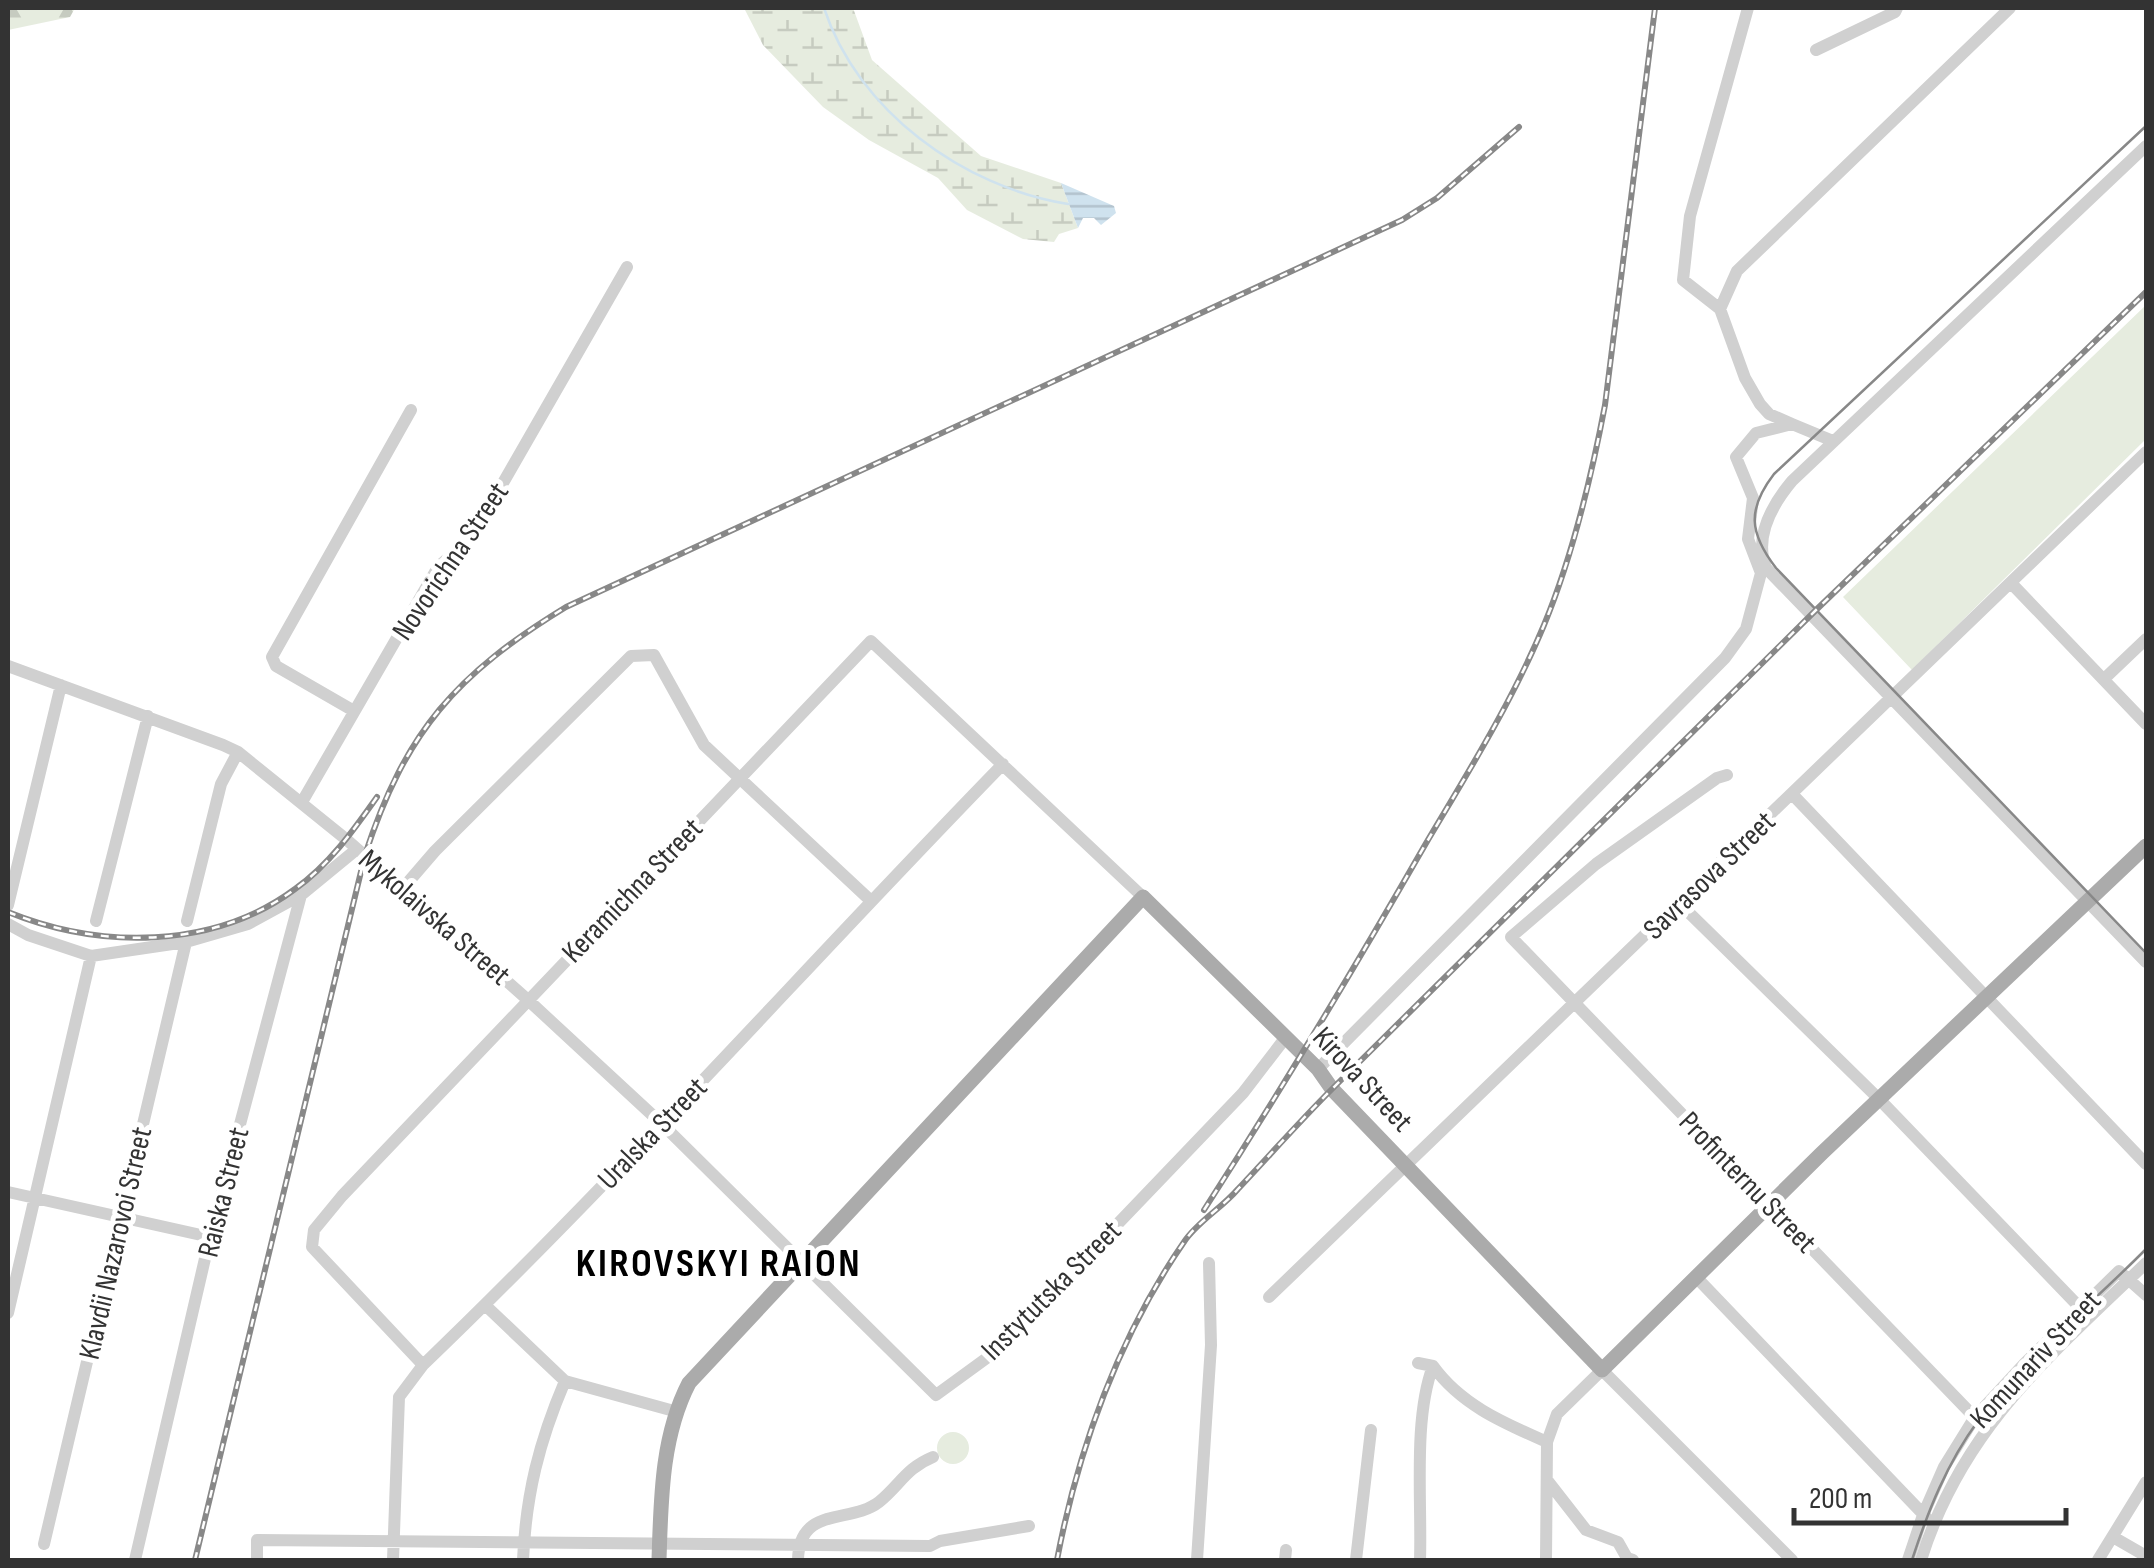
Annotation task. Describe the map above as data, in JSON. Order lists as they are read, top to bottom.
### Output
{
  "streets": {
    "main road": ["Kirova Street"],
    "street": [
      "Novorichna Street",
      "Savrasova Street",
      "Keramichna Street",
      "Mykolaivska Street",
      "Uralska Street",
      "Profinternu Street",
      "Raiska Street",
      "Klavdii Nazarovoi Street",
      "Instytutska Street",
      "Komunariv Street"
    ]
  },
  "crossings": [
    ["Novorichna Street", "Mykolaivska Street"],
    ["Savrasova Street", "Kirova Street"],
    ["Savrasova Street", "Profinternu Street"],
    ["Keramichna Street", "Mykolaivska Street"],
    ["Keramichna Street", "Uralska Street"],
    ["Mykolaivska Street", "Uralska Street"],
    ["Mykolaivska Street", "Instytutska Street"],
    ["Kirova Street", "Instytutska Street"],
    ["Profinternu Street", "Komunariv Street"]
  ],
  "districts": ["KIROVSKYI RAION"],
  "scale_bar": "200 m"
}
